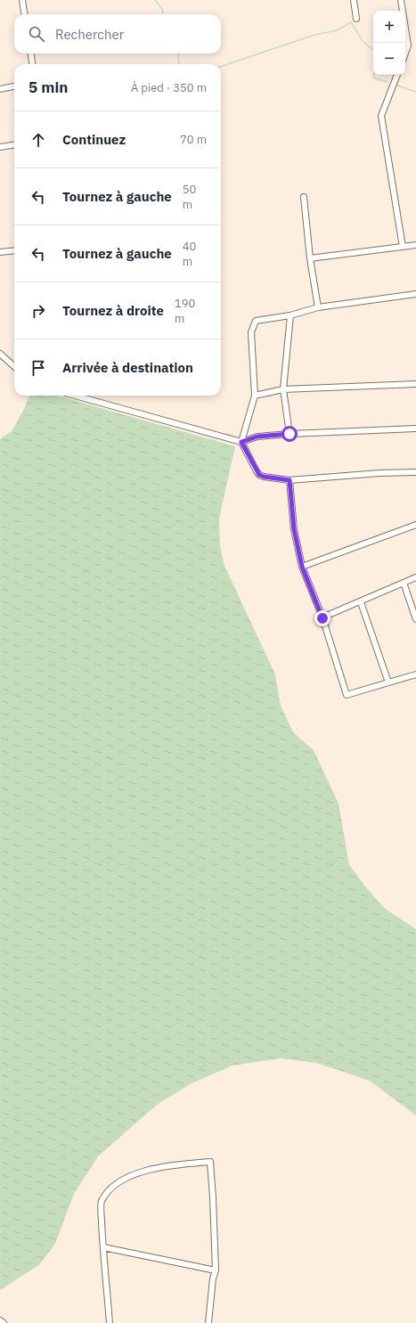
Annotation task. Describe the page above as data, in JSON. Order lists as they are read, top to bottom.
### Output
{
  "page": {
    "map_buttons": ["+", "−"],
    "search": "Rechercher",
    "heading": ["5 min", "À pied · 350 m"],
    "list": [
      ["Continuez", "70 m"],
      ["Tournez à gauche", "50 m"],
      ["Tournez à gauche", "40 m"],
      ["Tournez à droite", "190 m"],
      "Arrivée à destination"
    ]
  }
}
